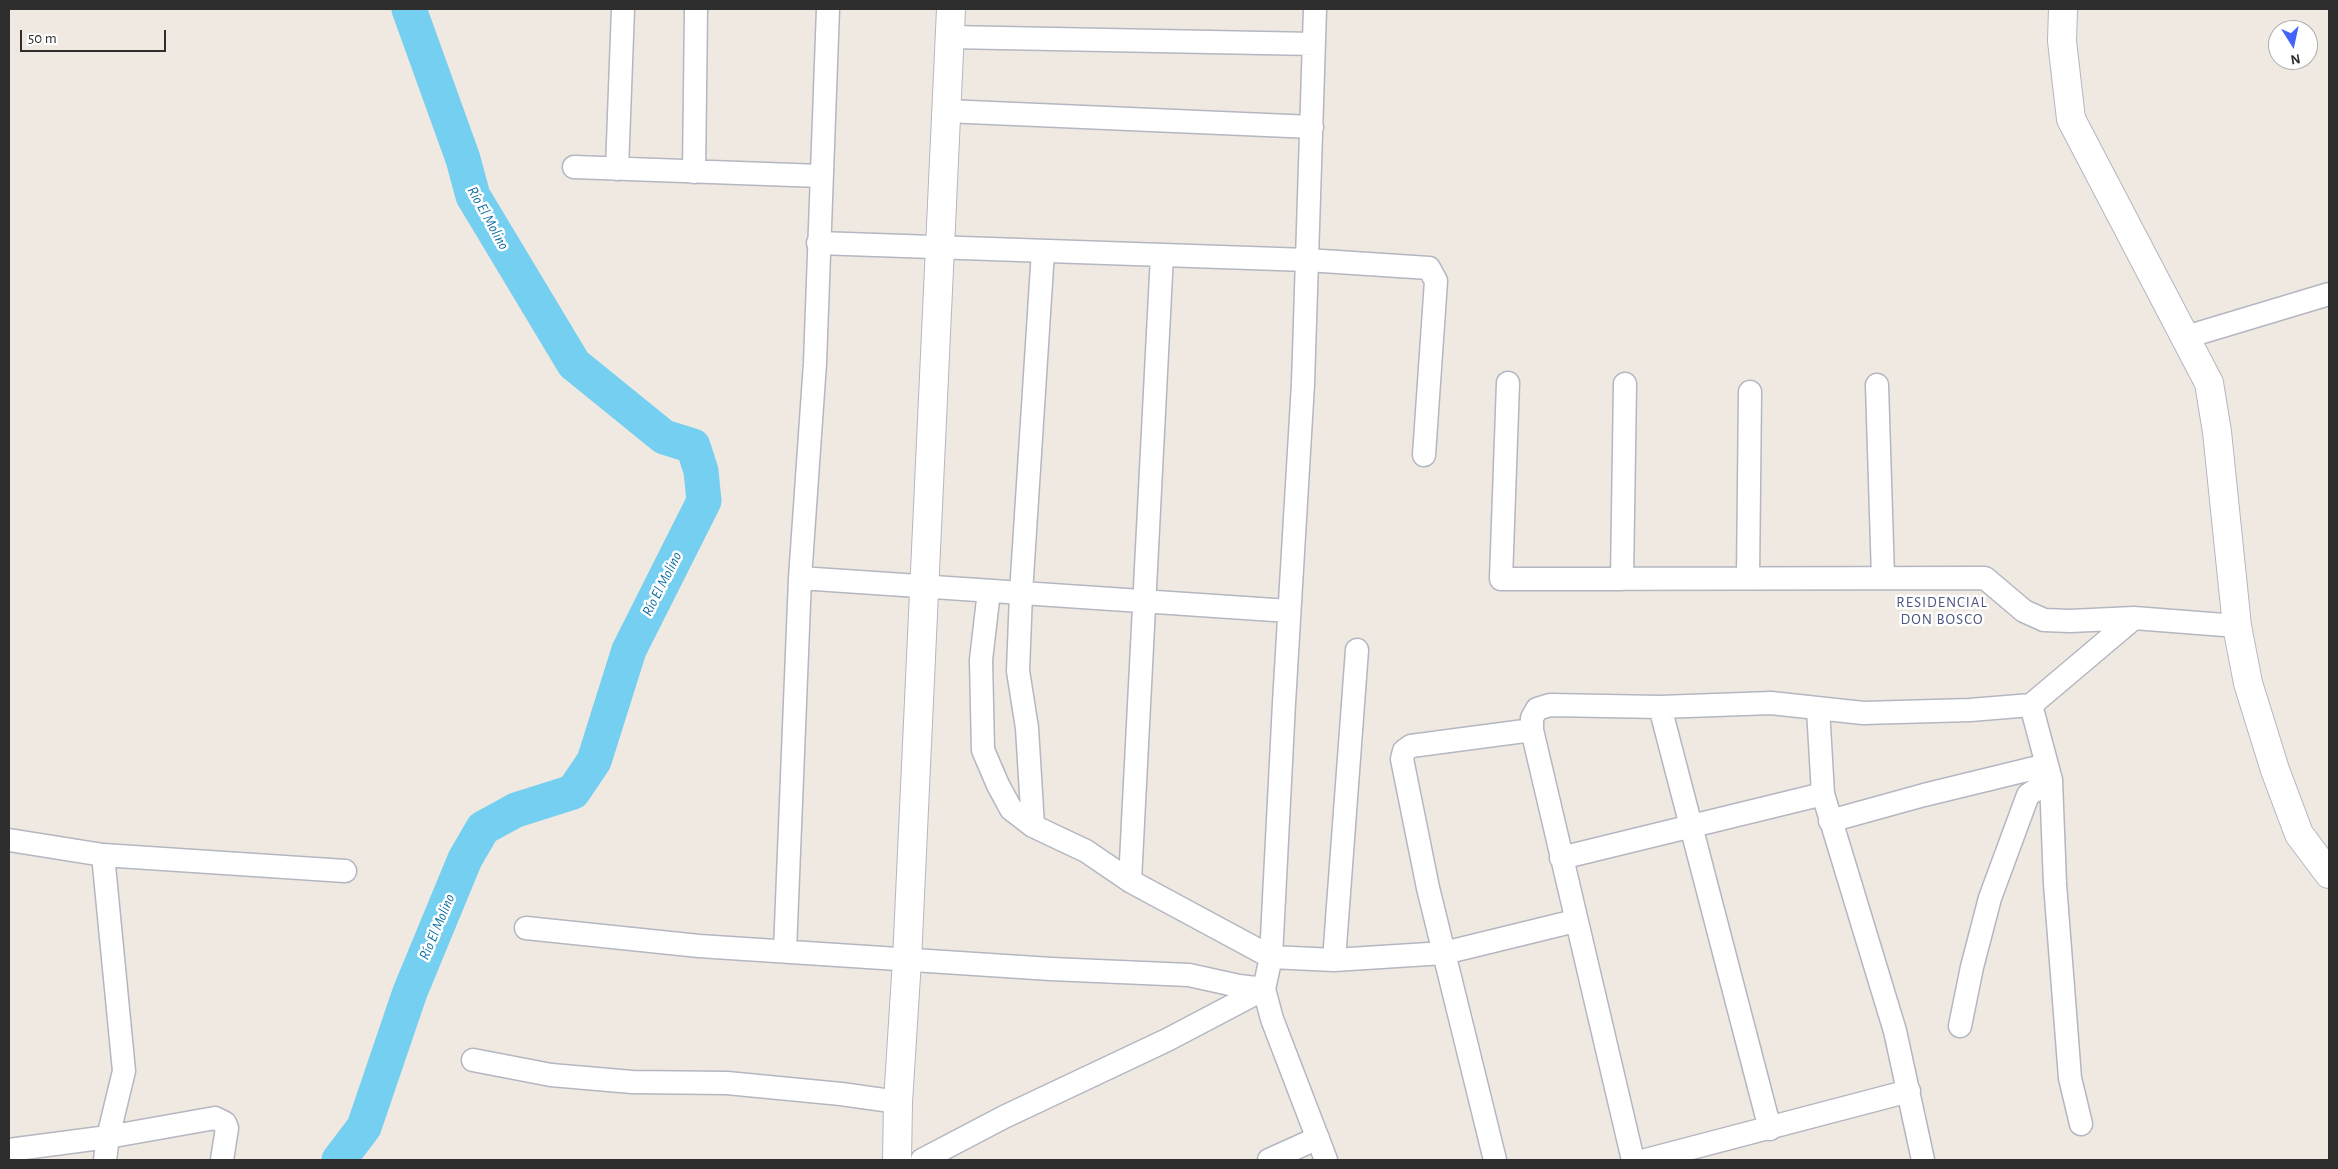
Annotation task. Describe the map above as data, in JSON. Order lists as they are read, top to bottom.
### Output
{
  "districts": ["RESIDENCIAL DON BOSCO"],
  "water": ["Río El Molino"],
  "scale_bar": "50 m",
  "north": "bottom"
}
